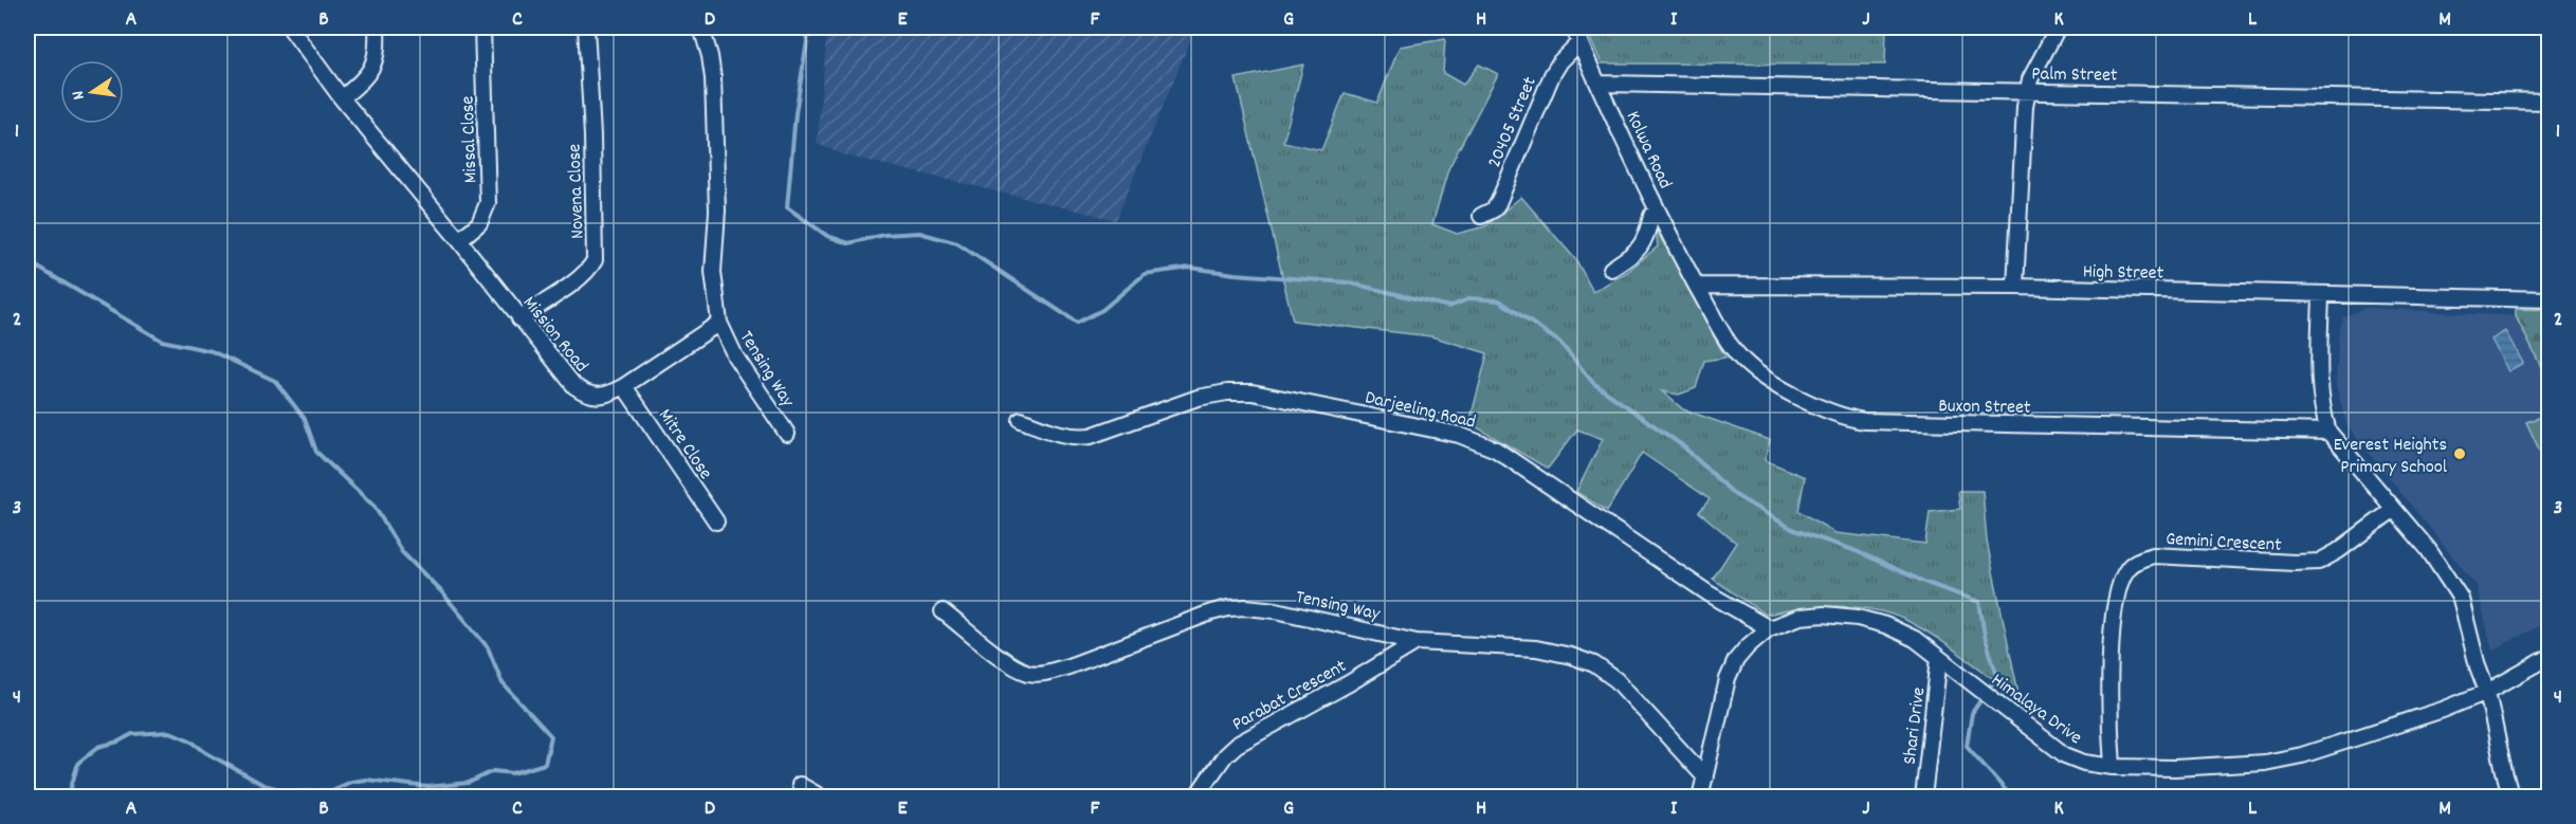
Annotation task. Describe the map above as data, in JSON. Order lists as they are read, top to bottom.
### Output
{
  "streets": {
    "street": [
      "Palm Street",
      "20405 Street",
      "Missal Close",
      "Kolwa Road",
      "Novena Close",
      "High Street",
      "Mission Road",
      "Tensing Way",
      "Buxon Street",
      "Darjeeling Road",
      "Mitre Close",
      "Gemini Crescent",
      "Parabat Crescent",
      "Himalaya Drive",
      "Shari Drive"
    ]
  },
  "crossings": [
    ["Palm Street", "Kolwa Road"],
    ["20405 Street", "Kolwa Road"],
    ["Missal Close", "Mission Road"],
    ["Kolwa Road", "High Street"],
    ["Kolwa Road", "Buxon Street"],
    ["Novena Close", "Mission Road"],
    ["High Street", "Buxon Street"],
    ["Mission Road", "Tensing Way"],
    ["Mission Road", "Mitre Close"],
    ["Tensing Way", "Parabat Crescent"],
    ["Tensing Way", "Himalaya Drive"],
    ["Darjeeling Road", "Himalaya Drive"],
    ["Gemini Crescent", "Himalaya Drive"],
    ["Himalaya Drive", "Shari Drive"]
  ],
  "places": ["Everest Heights Primary School"],
  "north": "left",
  "grid": {
    "columns": [
      "A",
      "B",
      "C",
      "D",
      "E",
      "F",
      "G",
      "H",
      "I",
      "J",
      "K",
      "L",
      "M"
    ],
    "rows": [
      "1",
      "2",
      "3",
      "4"
    ]
  }
}
